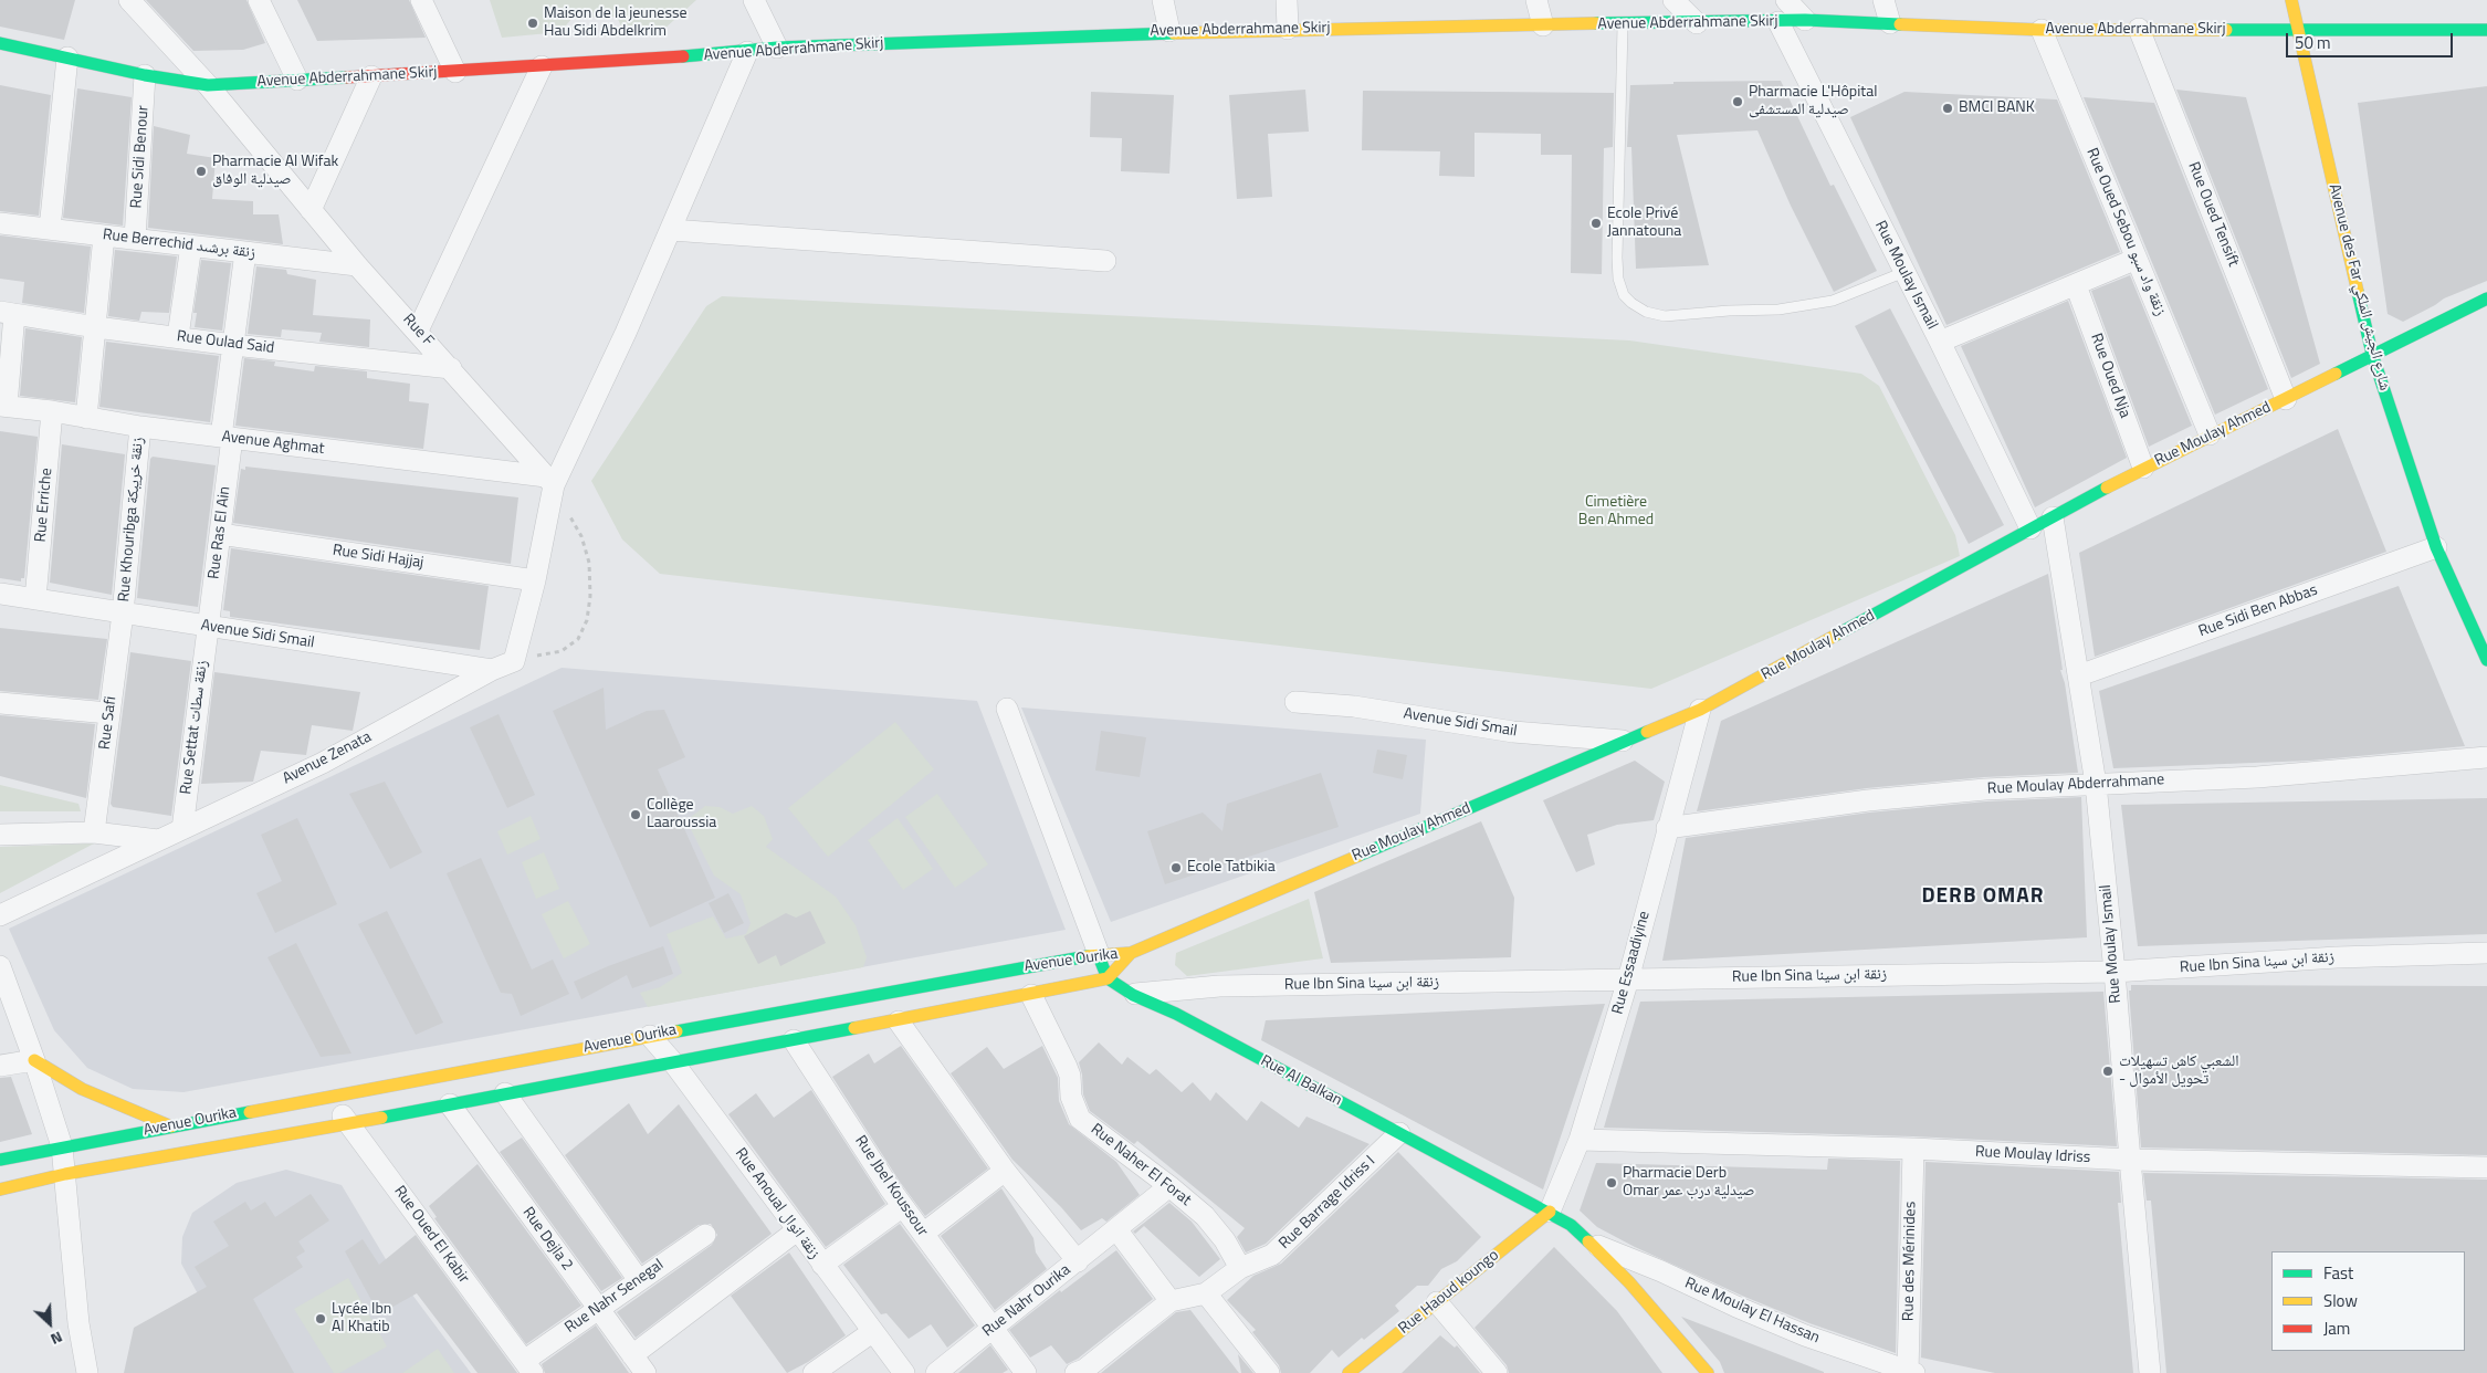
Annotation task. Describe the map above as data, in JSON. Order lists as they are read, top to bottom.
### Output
{
  "streets": {
    "street": [
      "Avenue Abderrahmane Skirj",
      "Rue Sidi Benour",
      "Rue Oued Tensift",
      "Rue Oued Sebou زنقة واد سبو",
      "Rue Berrechid زنقة برشىد",
      "Rue Moulay Ismail",
      "Avenue des Far شارع الجيش الملكي",
      "Rue F",
      "Rue Oulad Said",
      "Rue Oued Nja",
      "Rue Moulay Ahmed",
      "Avenue Aghmat",
      "Rue Erriche",
      "Rue Khouribga زنقة خريبكة",
      "Rue Ras El Ain",
      "Rue Sidi Hajjaj",
      "Rue Sidi Ben Abbas",
      "Avenue Sidi Smail",
      "Rue Safi",
      "Rue Settat زنقة سطات",
      "Avenue Zenata",
      "Rue Moulay Abderrahmane",
      "Avenue Ourika",
      "Rue Essaadiyine",
      "Rue Ibn Sina زنقة ابن سينا",
      "Rue Al Balkan",
      "Rue Moulay Idriss",
      "Rue Naher El Forat",
      "Rue Jbel Koussour",
      "Rue Barrage Idriss I",
      "Rue Anoual زنقة انوال",
      "Rue Oued El Kabir",
      "Rue Dejla 2",
      "Rue des Mérinides",
      "Rue Haoud koungo",
      "Rue Nahr Senegal",
      "Rue Nahr Ourika",
      "Rue Moulay El Hassan"
    ]
  },
  "crossings": [
    ["Avenue Abderrahmane Skirj", "Rue Sidi Benour"],
    ["Avenue Abderrahmane Skirj", "Rue Oued Tensift"],
    ["Avenue Abderrahmane Skirj", "Rue Oued Sebou زنقة واد سبو"],
    ["Avenue Abderrahmane Skirj", "Rue Moulay Ismail"],
    ["Avenue Abderrahmane Skirj", "Avenue des Far شارع الجيش الملكي"],
    ["Avenue Abderrahmane Skirj", "Rue F"],
    ["Rue Sidi Benour", "Rue Berrechid زنقة برشىد"],
    ["Rue Oued Tensift", "Rue Moulay Ahmed"],
    ["Rue Oued Sebou زنقة واد سبو", "Rue Moulay Ahmed"],
    ["Rue Berrechid زنقة برشىد", "Rue F"],
    ["Rue Berrechid زنقة برشىد", "Rue Ras El Ain"],
    ["Rue Moulay Ismail", "Rue Moulay Ahmed"],
    ["Rue Moulay Ismail", "Rue Sidi Ben Abbas"],
    ["Rue Moulay Ismail", "Rue Moulay Abderrahmane"],
    ["Rue Moulay Ismail", "Rue Ibn Sina زنقة ابن سينا"],
    ["Rue Moulay Ismail", "Rue Moulay Idriss"],
    ["Avenue des Far شارع الجيش الملكي", "Rue Moulay Ahmed"],
    ["Avenue des Far شارع الجيش الملكي", "Rue Sidi Ben Abbas"],
    ["Rue F", "Rue Oulad Said"],
    ["Rue F", "Avenue Aghmat"],
    ["Rue Oulad Said", "Rue Ras El Ain"],
    ["Rue Oued Nja", "Rue Moulay Ahmed"],
    ["Rue Moulay Ahmed", "Avenue Sidi Smail"],
    ["Rue Moulay Ahmed", "Avenue Ourika"],
    ["Rue Moulay Ahmed", "Rue Essaadiyine"],
    ["Avenue Aghmat", "Rue Erriche"],
    ["Avenue Aghmat", "Rue Khouribga زنقة خريبكة"],
    ["Avenue Aghmat", "Rue Ras El Ain"],
    ["Rue Erriche", "Avenue Sidi Smail"],
    ["Rue Khouribga زنقة خريبكة", "Avenue Sidi Smail"],
    ["Rue Khouribga زنقة خريبكة", "Rue Safi"],
    ["Rue Ras El Ain", "Rue Sidi Hajjaj"],
    ["Rue Ras El Ain", "Avenue Sidi Smail"],
    ["Rue Ras El Ain", "Rue Settat زنقة سطات"],
    ["Avenue Sidi Smail", "Rue Safi"],
    ["Avenue Sidi Smail", "Rue Settat زنقة سطات"],
    ["Avenue Sidi Smail", "Avenue Zenata"],
    ["Rue Settat زنقة سطات", "Avenue Zenata"],
    ["Rue Moulay Abderrahmane", "Rue Essaadiyine"],
    ["Avenue Ourika", "Rue Al Balkan"],
    ["Avenue Ourika", "Rue Naher El Forat"],
    ["Avenue Ourika", "Rue Jbel Koussour"],
    ["Avenue Ourika", "Rue Anoual زنقة انوال"],
    ["Avenue Ourika", "Rue Oued El Kabir"],
    ["Avenue Ourika", "Rue Dejla 2"],
    ["Rue Essaadiyine", "Rue Ibn Sina زنقة ابن سينا"],
    ["Rue Essaadiyine", "Rue Al Balkan"],
    ["Rue Essaadiyine", "Rue Moulay Idriss"],
    ["Rue Essaadiyine", "Rue Haoud koungo"],
    ["Rue Ibn Sina زنقة ابن سينا", "Rue Al Balkan"],
    ["Rue Al Balkan", "Rue Barrage Idriss I"],
    ["Rue Al Balkan", "Rue Haoud koungo"],
    ["Rue Al Balkan", "Rue Moulay El Hassan"],
    ["Rue Moulay Idriss", "Rue des Mérinides"],
    ["Rue Naher El Forat", "Rue Barrage Idriss I"],
    ["Rue Naher El Forat", "Rue Nahr Ourika"],
    ["Rue Jbel Koussour", "Rue Nahr Ourika"],
    ["Rue Oued El Kabir", "Rue Nahr Senegal"],
    ["Rue Dejla 2", "Rue Nahr Senegal"],
    ["Rue des Mérinides", "Rue Moulay El Hassan"]
  ],
  "districts": ["DERB OMAR"],
  "parks": ["Cimetière Ben Ahmed"],
  "places": [
    "Maison de la jeunesse Hau Sidi Abdelkrim",
    "Pharmacie L'Hôpital صيدلية المستشفى",
    "BMCI BANK",
    "Pharmacie Al Wifak صيدلية الوفاق",
    "Ecole Privé Jannatouna",
    "Collège Laaroussia",
    "Ecole Tatbikia",
    "الشعبي كاش تسهيلات - تحويل الأموال",
    "Pharmacie Derb Omar صيدلية درب عمر",
    "Lycée Ibn Al Khatib"
  ],
  "legend": ["Fast", "Slow", "Jam"],
  "scale_bar": "50 m",
  "north": "bottom right"
}
